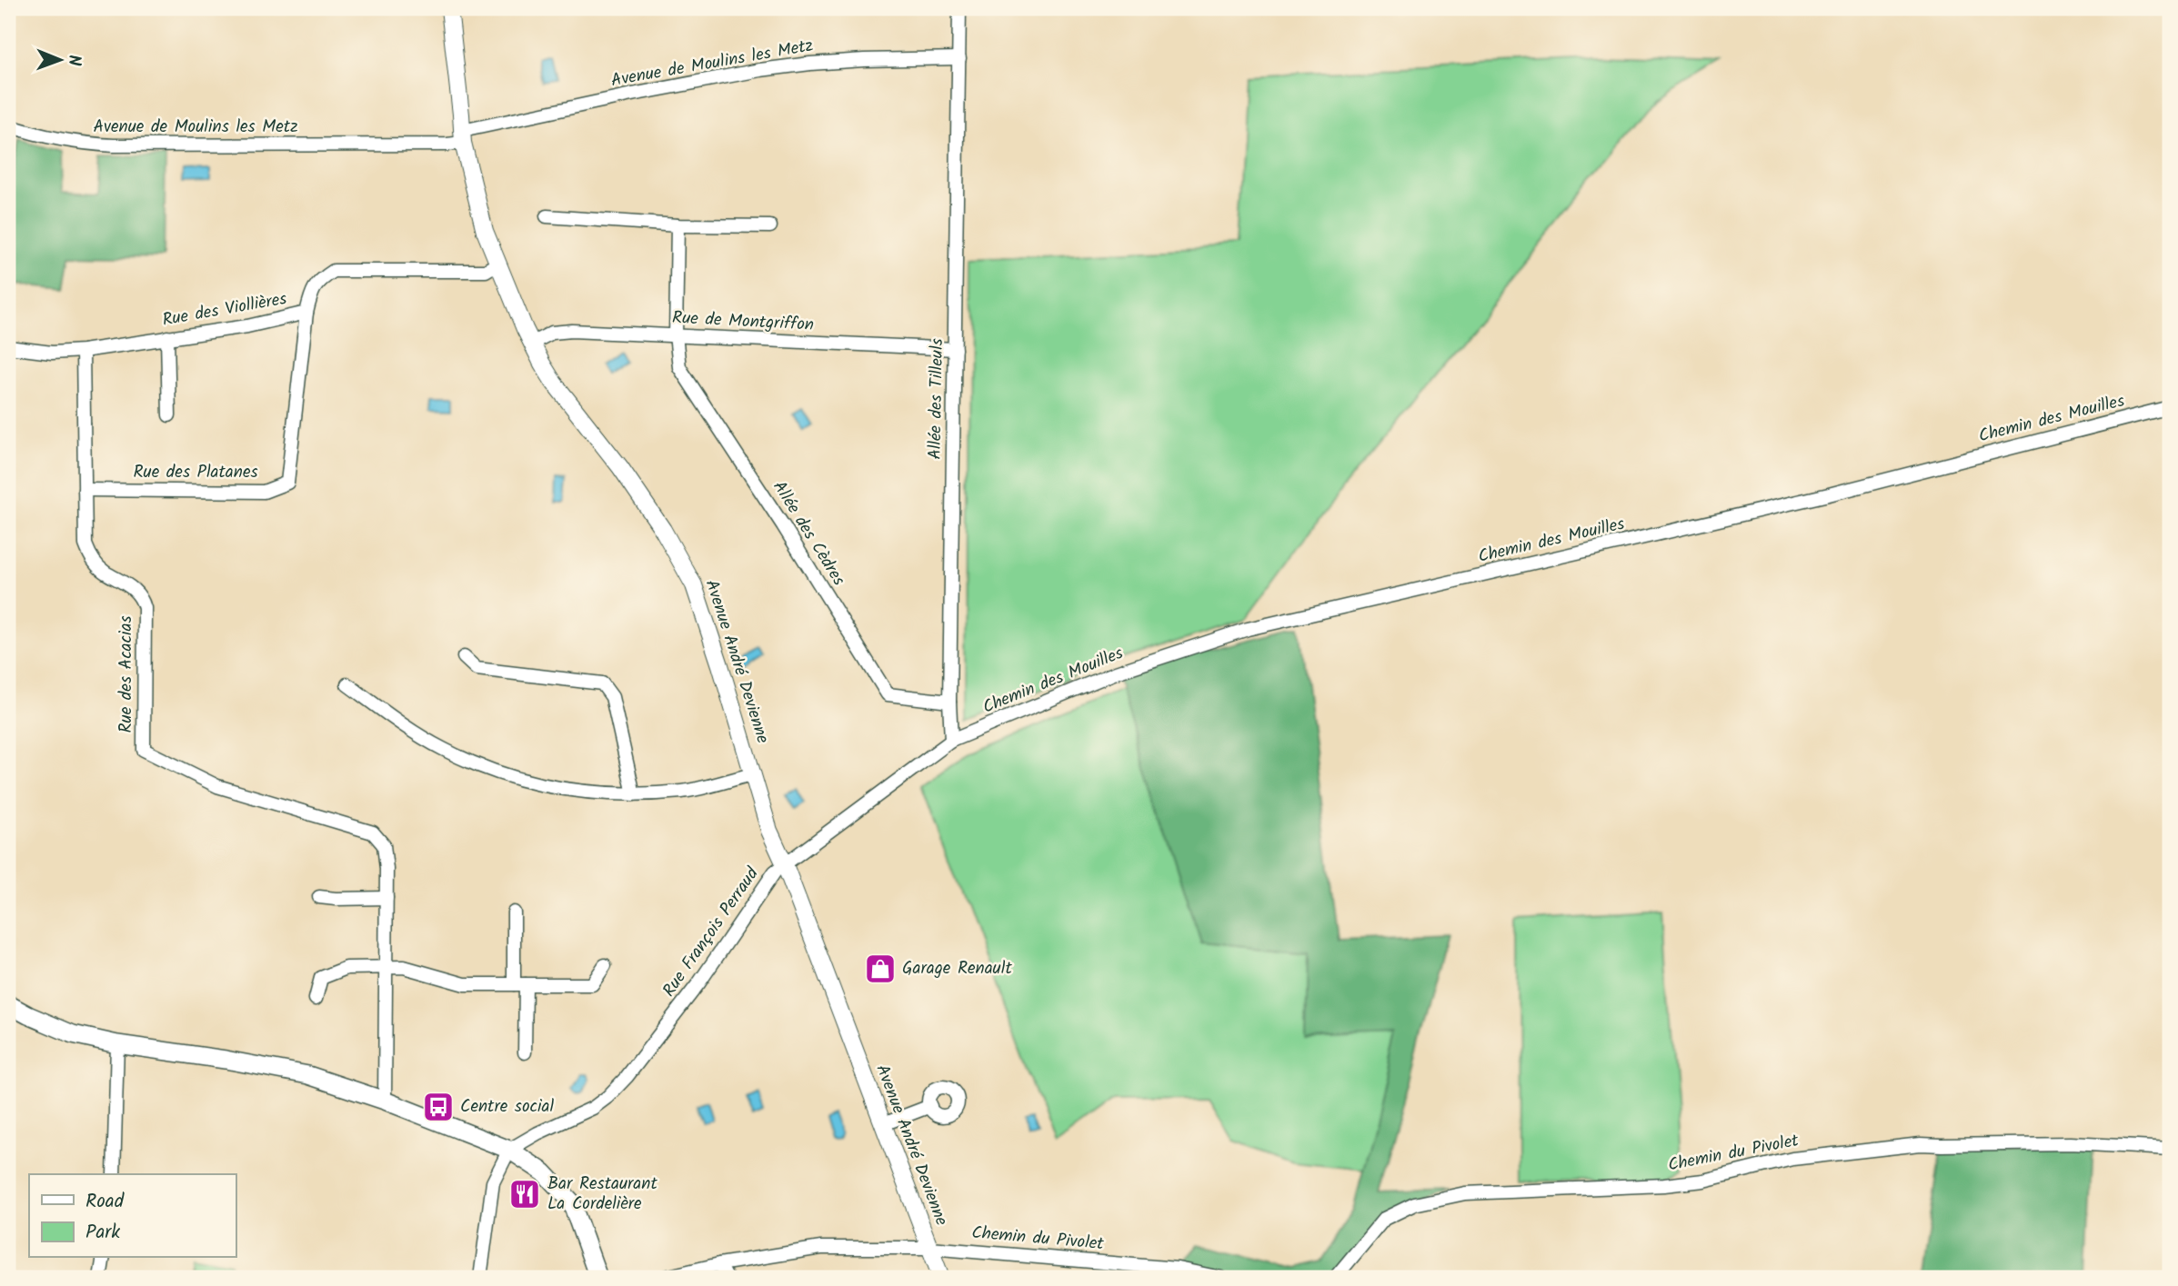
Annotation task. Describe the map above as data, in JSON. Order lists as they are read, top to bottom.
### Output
{
  "streets": {
    "street": [
      "Avenue de Moulins les Metz",
      "Rue des Viollières",
      "Rue de Montgriffon",
      "Allée des Tilleuls",
      "Chemin des Mouilles",
      "Rue des Platanes",
      "Allée des Cèdres",
      "Avenue André Devienne",
      "Rue des Acacias",
      "Rue François Perraud",
      "Chemin du Pivolet"
    ]
  },
  "crossings": [
    ["Avenue de Moulins les Metz", "Allée des Tilleuls"],
    ["Avenue de Moulins les Metz", "Avenue André Devienne"],
    ["Rue des Viollières", "Rue des Platanes"],
    ["Rue des Viollières", "Avenue André Devienne"],
    ["Rue des Viollières", "Rue des Acacias"],
    ["Rue de Montgriffon", "Allée des Tilleuls"],
    ["Rue de Montgriffon", "Allée des Cèdres"],
    ["Rue de Montgriffon", "Avenue André Devienne"],
    ["Allée des Tilleuls", "Chemin des Mouilles"],
    ["Allée des Tilleuls", "Allée des Cèdres"],
    ["Allée des Tilleuls", "Rue François Perraud"],
    ["Chemin des Mouilles", "Rue François Perraud"],
    ["Rue des Platanes", "Rue des Acacias"],
    ["Avenue André Devienne", "Rue François Perraud"],
    ["Avenue André Devienne", "Chemin du Pivolet"]
  ],
  "places": {
    "shop": ["Garage Renault"],
    "bus stop": ["Centre social"],
    "restaurant": ["Bar Restaurant La Cordelière"]
  },
  "legend": ["Road", "Park"],
  "north": "right"
}
